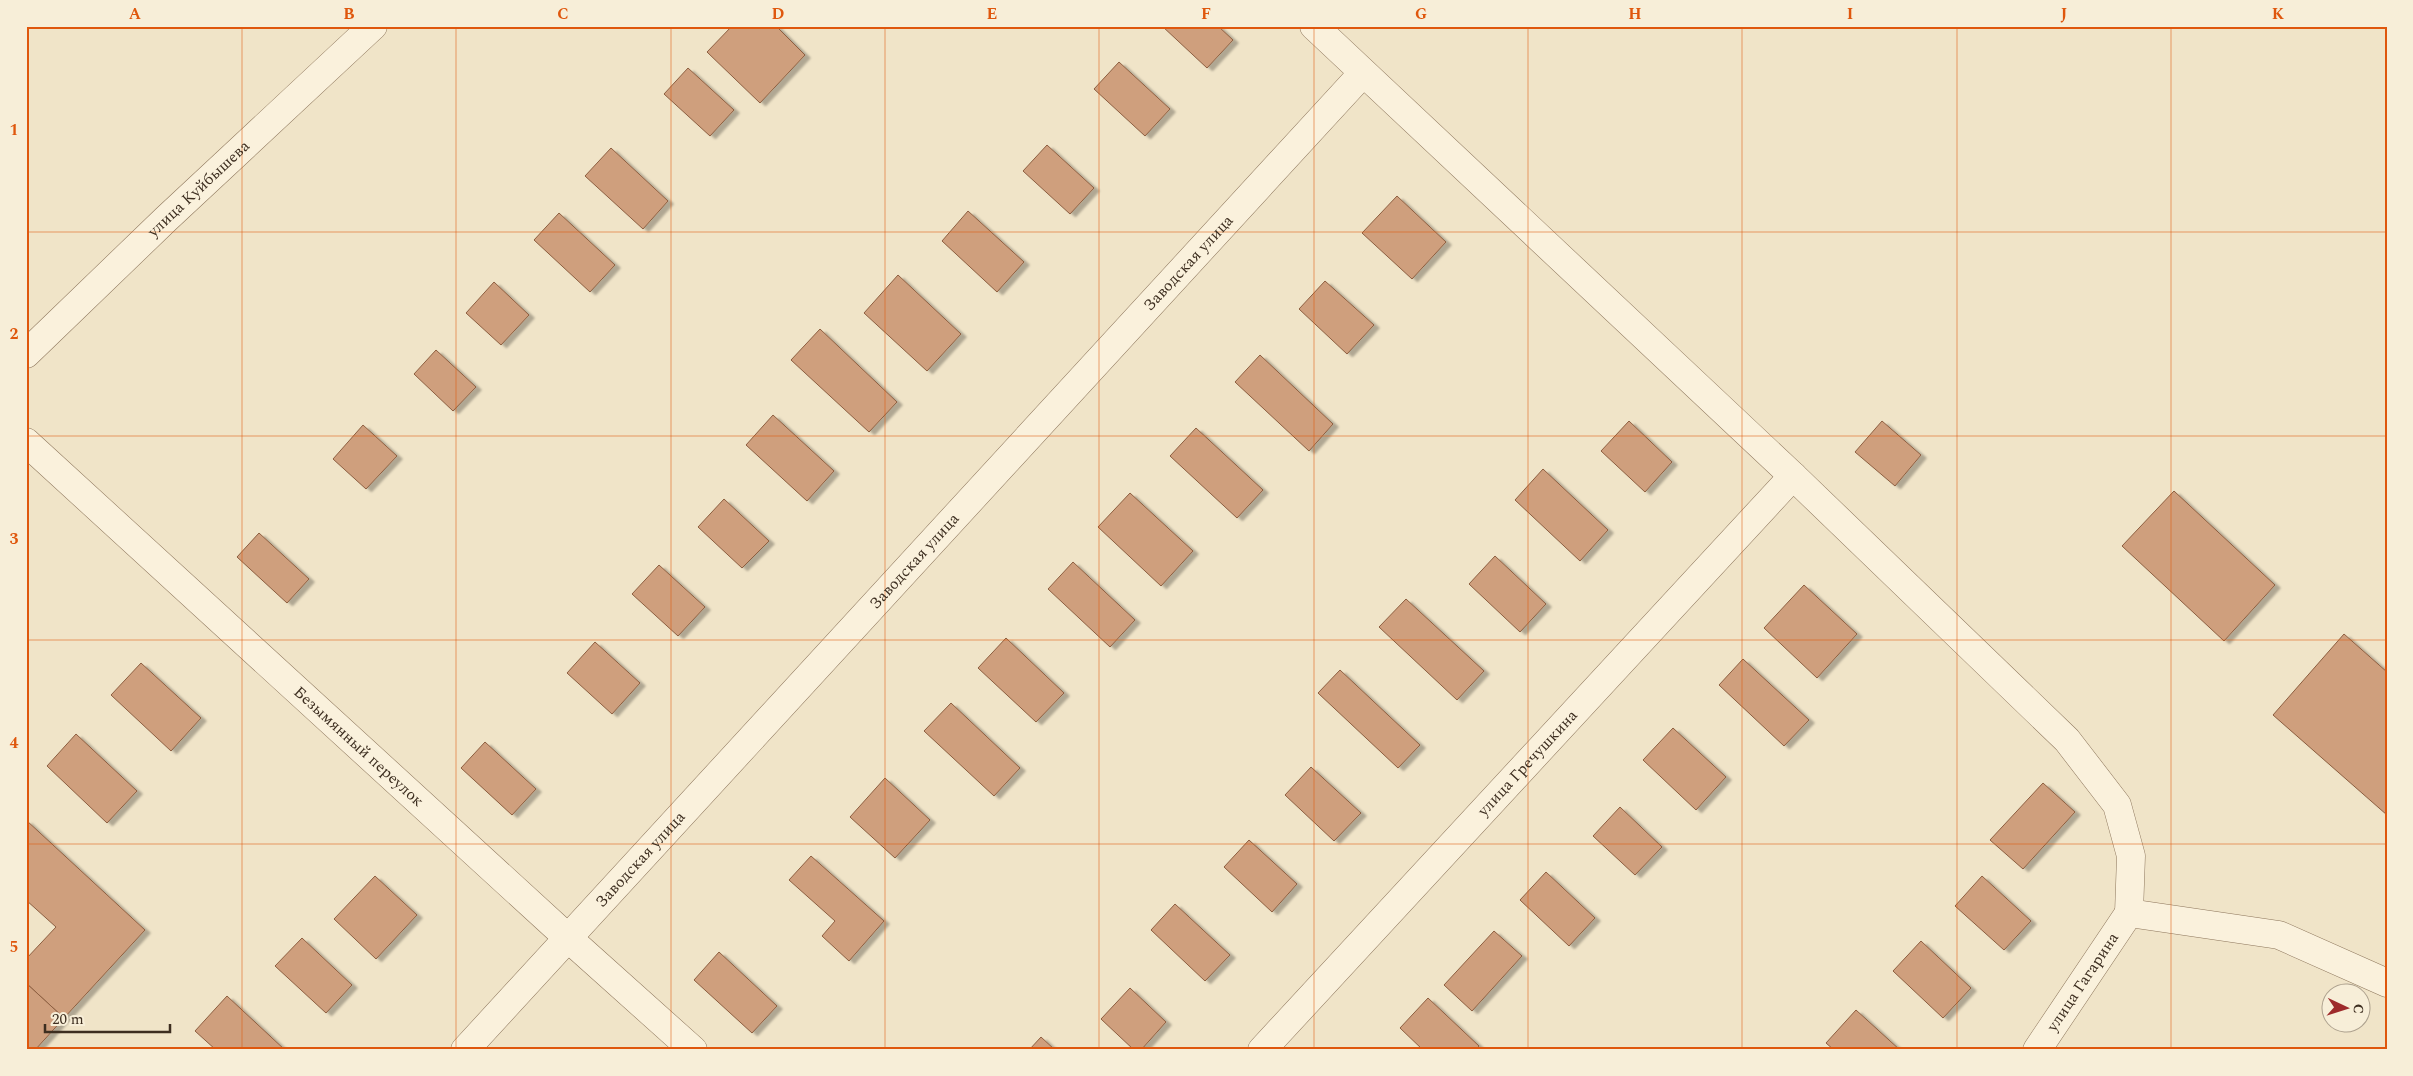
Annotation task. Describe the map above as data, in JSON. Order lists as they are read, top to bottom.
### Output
{
  "streets": {
    "street": [
      "улица Куйбышева",
      "Заводская улица",
      "Безымянный переулок",
      "улица Гречушкина",
      "улица Гагарина"
    ]
  },
  "crossings": [
    ["Заводская улица", "Безымянный переулок"]
  ],
  "scale_bar": "20 m",
  "north": "right",
  "grid": {
    "columns": [
      "A",
      "B",
      "C",
      "D",
      "E",
      "F",
      "G",
      "H",
      "I",
      "J",
      "K"
    ],
    "rows": [
      "1",
      "2",
      "3",
      "4",
      "5"
    ]
  }
}
